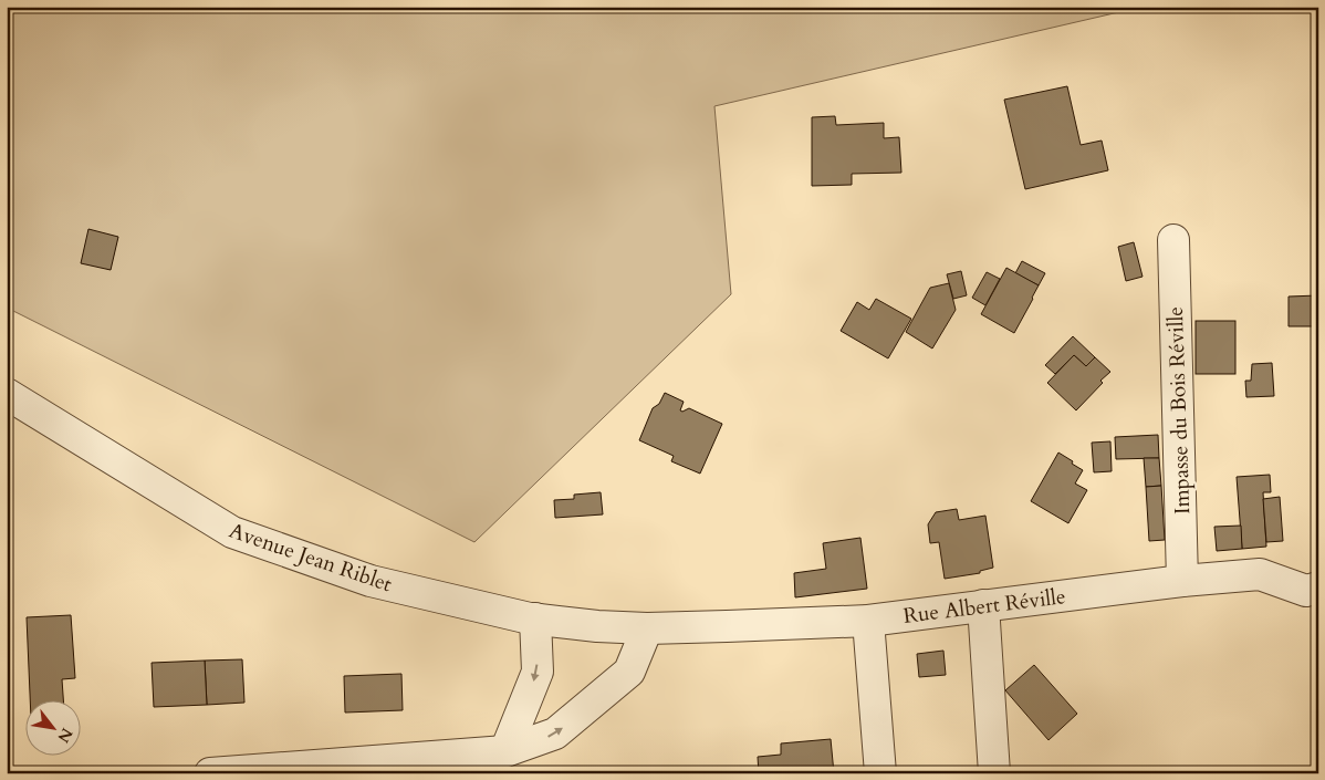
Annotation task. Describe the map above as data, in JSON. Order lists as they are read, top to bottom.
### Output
{
  "streets": {
    "street": ["Impasse du Bois Réville", "Avenue Jean Riblet", "Rue Albert Réville"]
  },
  "crossings": [
    ["Impasse du Bois Réville", "Rue Albert Réville"],
    ["Avenue Jean Riblet", "Rue Albert Réville"]
  ],
  "north": "bottom right"
}
